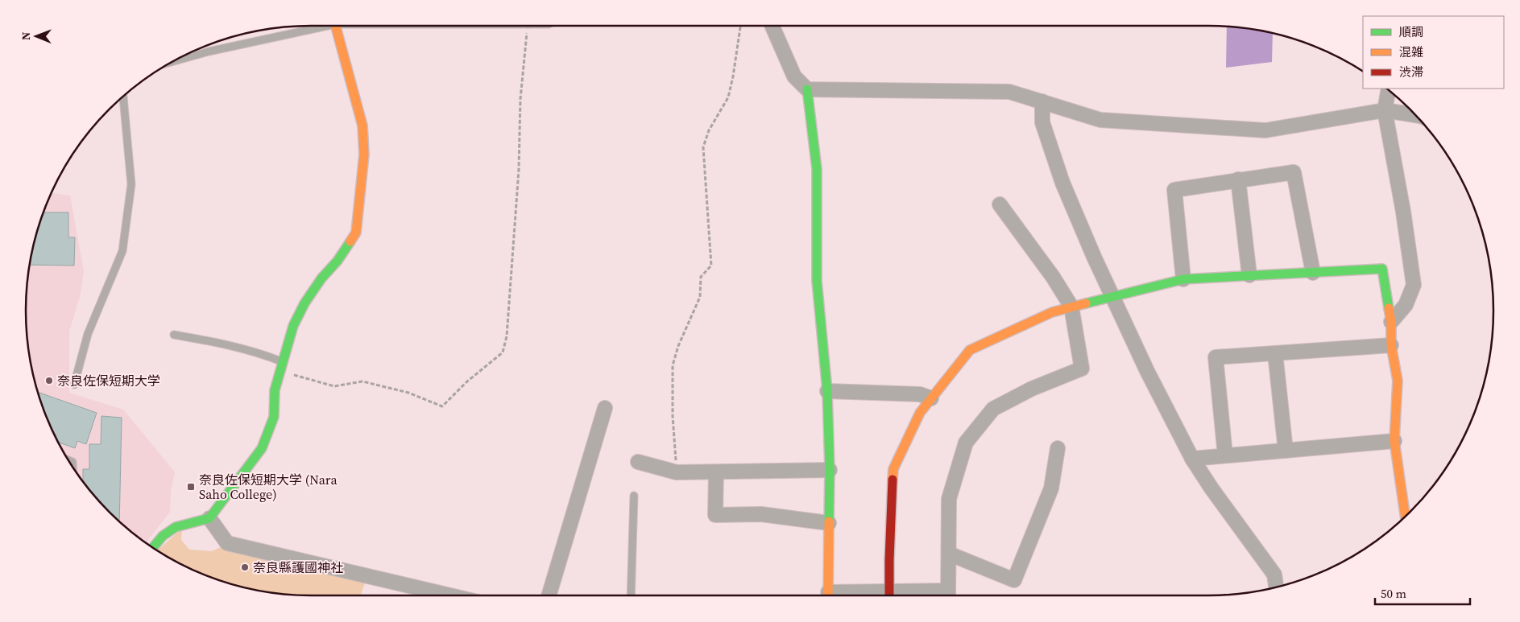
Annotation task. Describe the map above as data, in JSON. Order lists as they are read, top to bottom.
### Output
{
  "places": {
    "other": ["奈良佐保短期大学", "奈良縣護國神社"],
    "transit": ["奈良佐保短期大学 (Nara Saho College)"]
  },
  "legend": ["順調", "混雑", "渋滞"],
  "scale_bar": "50 m",
  "north": "left"
}
